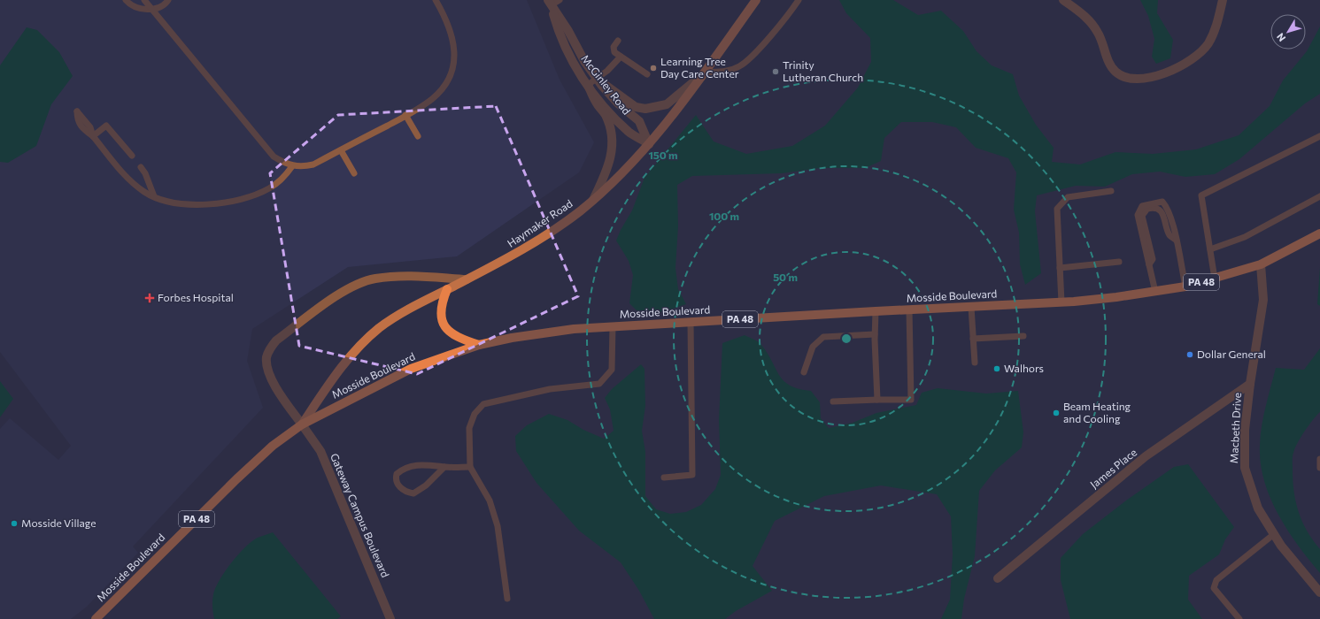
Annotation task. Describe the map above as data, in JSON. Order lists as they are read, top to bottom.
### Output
{
  "streets": {
    "main road": ["Haymaker Road", "PA 48", "Mosside Boulevard"],
    "street": [
      "McGinley Road",
      "Macbeth Drive",
      "James Place",
      "Gateway Campus Boulevard"
    ]
  },
  "crossings": [
    ["McGinley Road", "Haymaker Road"],
    ["Haymaker Road", "Mosside Boulevard"],
    ["Haymaker Road", "Gateway Campus Boulevard"],
    ["Mosside Boulevard", "Macbeth Drive"],
    ["Mosside Boulevard", "Gateway Campus Boulevard"],
    ["Macbeth Drive", "James Place"]
  ],
  "places": {
    "other": [
      "Learning Tree Day Care Center",
      "Trinity Lutheran Church",
      "Dollar General",
      "Walhors",
      "Beam Heating and Cooling",
      "Mosside Village"
    ],
    "health": ["Forbes Hospital"]
  },
  "north": "bottom left",
  "rings": ["150 m", "100 m", "50 m"]
}
